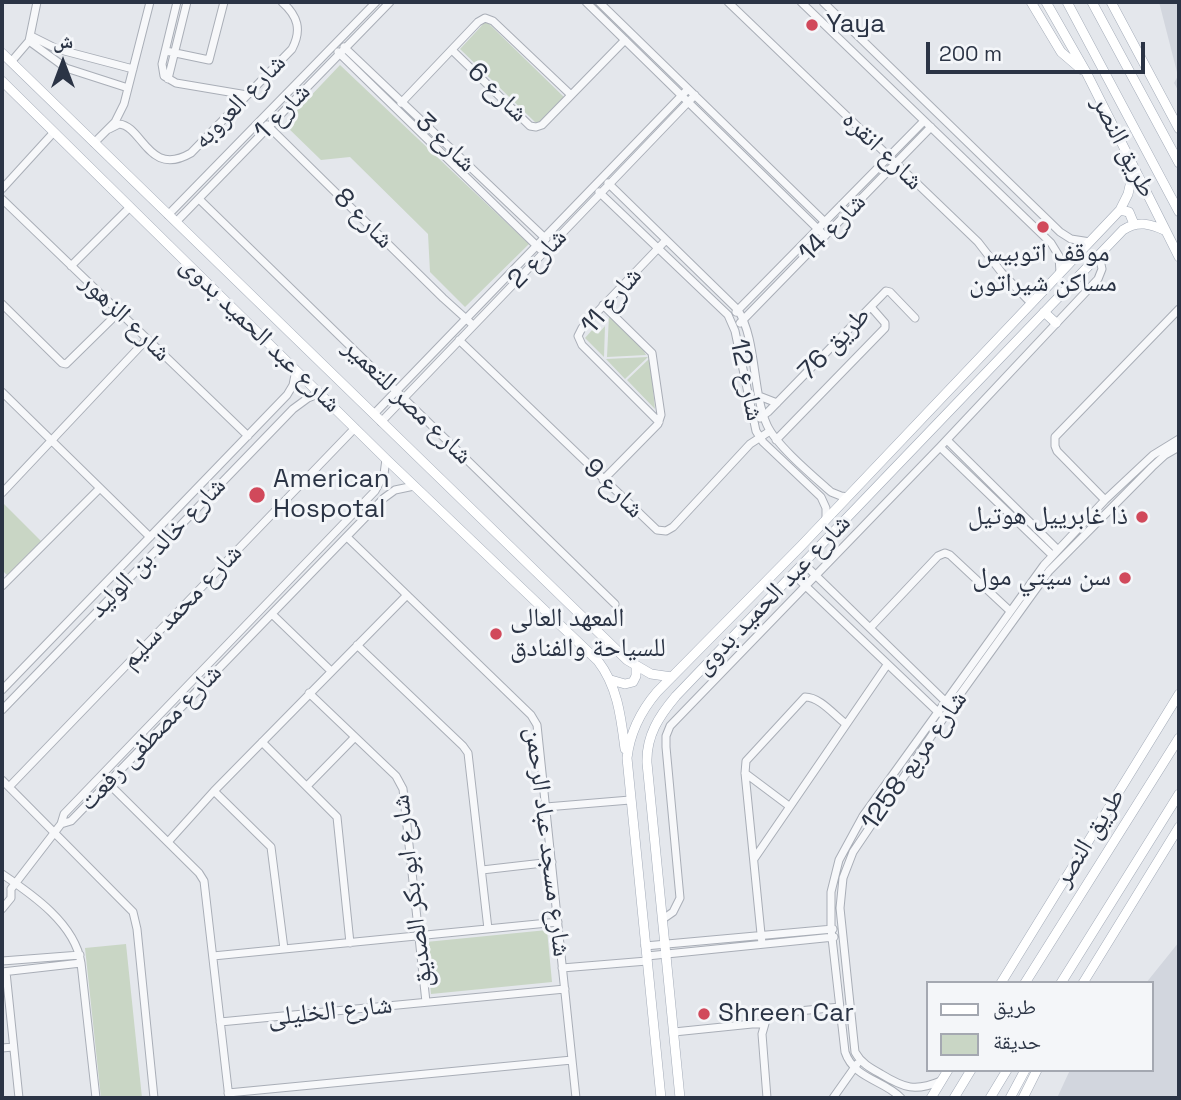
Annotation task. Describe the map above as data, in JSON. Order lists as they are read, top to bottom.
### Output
{
  "streets": {
    "main road": ["طريق النصر", "شارع عبد الحميد بدوى"],
    "street": [
      "شارع 6",
      "شارع العروبه",
      "شارع 1",
      "شارع 3",
      "شارع انقره",
      "شارع 8",
      "شارع 14",
      "شارع 2",
      "شارع 11",
      "شارع الزهور",
      "طريق 76",
      "شارع 12",
      "شارع مصر للتعمير",
      "شارع 9",
      "شارع خالد بن الوليد",
      "شارع محمد سليم",
      "شارع مصطفى رفعت",
      "شارع مربع 1258",
      "شارع مسجد عباد الرحمن",
      "شارع ابو بكر الصديق",
      "شارع الخليلى"
    ]
  },
  "crossings": [
    ["شارع 1", "شارع 3"],
    ["شارع 1", "شارع 8"],
    ["شارع 1", "شارع عبد الحميد بدوى"],
    ["شارع 1", "شارع مصر للتعمير"],
    ["شارع 3", "شارع 2"],
    ["طريق النصر", "شارع عبد الحميد بدوى"],
    ["شارع انقره", "شارع 14"],
    ["شارع انقره", "شارع عبد الحميد بدوى"],
    ["شارع 8", "شارع 2"],
    ["شارع 14", "شارع 12"],
    ["شارع 2", "شارع عبد الحميد بدوى"],
    ["شارع 2", "شارع 12"],
    ["شارع 2", "شارع مصر للتعمير"],
    ["شارع 2", "شارع 9"],
    ["شارع 11", "شارع 12"],
    ["شارع الزهور", "شارع خالد بن الوليد"],
    ["شارع عبد الحميد بدوى", "شارع 12"],
    ["شارع عبد الحميد بدوى", "شارع خالد بن الوليد"],
    ["شارع عبد الحميد بدوى", "شارع محمد سليم"],
    ["شارع عبد الحميد بدوى", "شارع مصطفى رفعت"],
    ["طريق 76", "شارع 12"],
    ["شارع 12", "شارع 9"],
    ["شارع مصطفى رفعت", "شارع مسجد عباد الرحمن"],
    ["شارع مسجد عباد الرحمن", "شارع الخليلى"],
    ["شارع ابو بكر الصديق", "شارع الخليلى"]
  ],
  "places": [
    "Yaya",
    "موقف اتوبيس مساكن شيراتون",
    "American Hospotal",
    "ذا غابرييل هوتيل",
    "سن سيتي مول",
    "المعهد العالى للسياحة والفنادق",
    "Shreen Car"
  ],
  "legend": ["طريق", "حديقة"],
  "scale_bar": "200 m",
  "north": "top"
}
